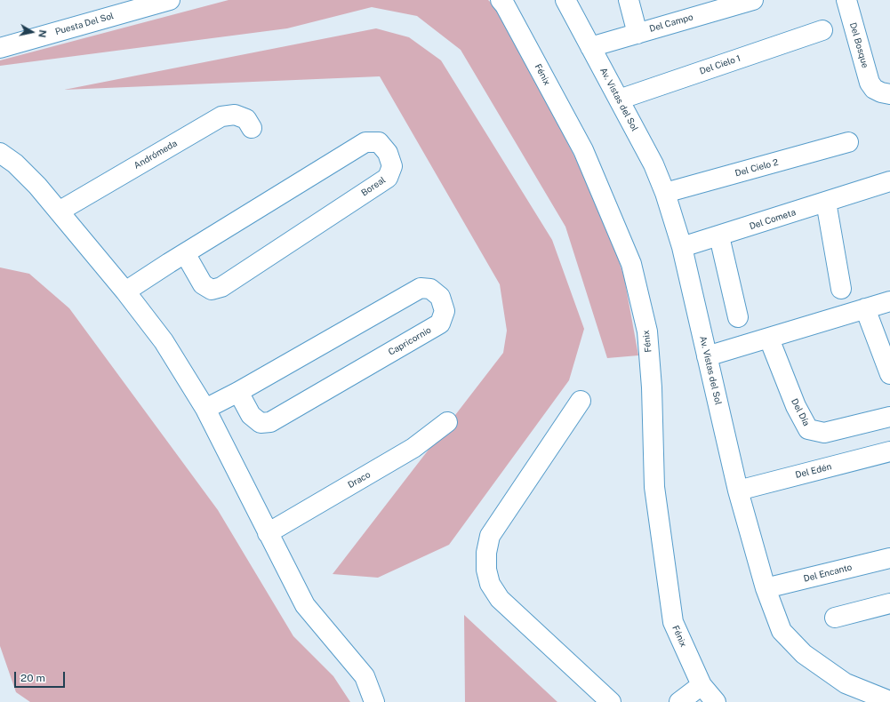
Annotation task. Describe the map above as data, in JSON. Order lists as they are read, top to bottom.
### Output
{
  "streets": {
    "street": [
      "Del Campo",
      "Puesta Del Sol",
      "Del Bosque",
      "Del Cielo 1",
      "Fénix",
      "Av. Vistas del Sol",
      "Andrómeda",
      "Del Cielo 2",
      "Boreal",
      "Del Cometa",
      "Capricornio",
      "Del Día",
      "Del Edén",
      "Draco",
      "Del Encanto"
    ]
  },
  "crossings": [
    ["Del Campo", "Av. Vistas del Sol"],
    ["Del Cielo 1", "Av. Vistas del Sol"],
    ["Av. Vistas del Sol", "Del Cielo 2"],
    ["Av. Vistas del Sol", "Del Cometa"],
    ["Av. Vistas del Sol", "Del Edén"],
    ["Av. Vistas del Sol", "Del Encanto"]
  ],
  "scale_bar": "20 m",
  "north": "right"
}
